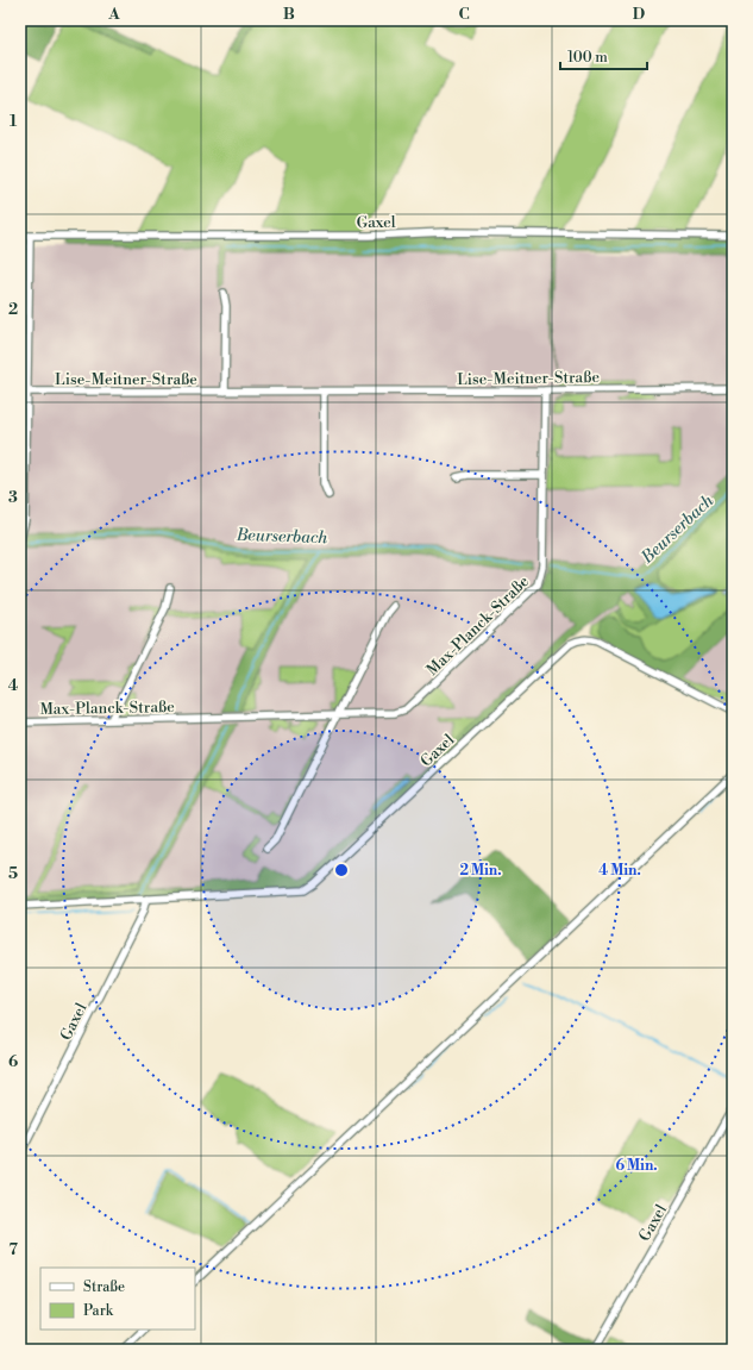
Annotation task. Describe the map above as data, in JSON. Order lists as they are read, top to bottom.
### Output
{
  "streets": {
    "street": ["Gaxel", "Lise-Meitner-Straße", "Max-Planck-Straße"]
  },
  "crossings": [
    ["Lise-Meitner-Straße", "Max-Planck-Straße"]
  ],
  "water": ["Beurserbach"],
  "legend": ["Straße", "Park"],
  "scale_bar": "100 m",
  "grid": {
    "columns": [
      "A",
      "B",
      "C",
      "D"
    ],
    "rows": [
      "1",
      "2",
      "3",
      "4",
      "5",
      "6",
      "7"
    ]
  },
  "rings": ["2 Min.", "4 Min.", "6 Min."]
}
